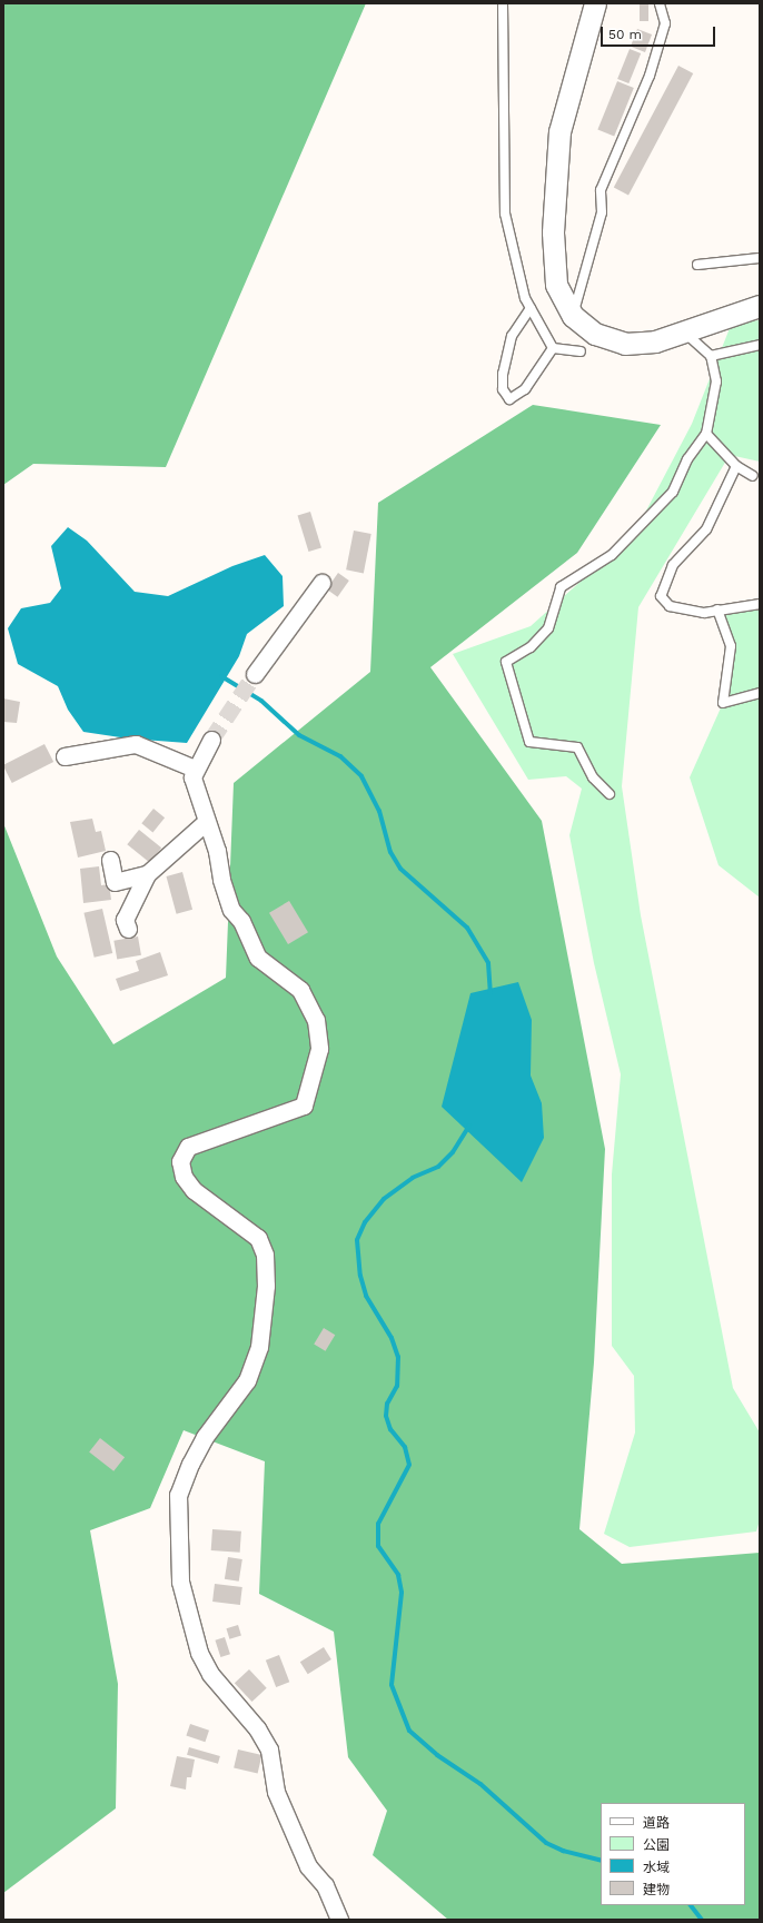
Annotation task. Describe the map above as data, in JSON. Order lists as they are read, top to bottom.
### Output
{
  "legend": [
    "道路",
    "公園",
    "水域",
    "建物"
  ],
  "scale_bar": "50 m"
}
